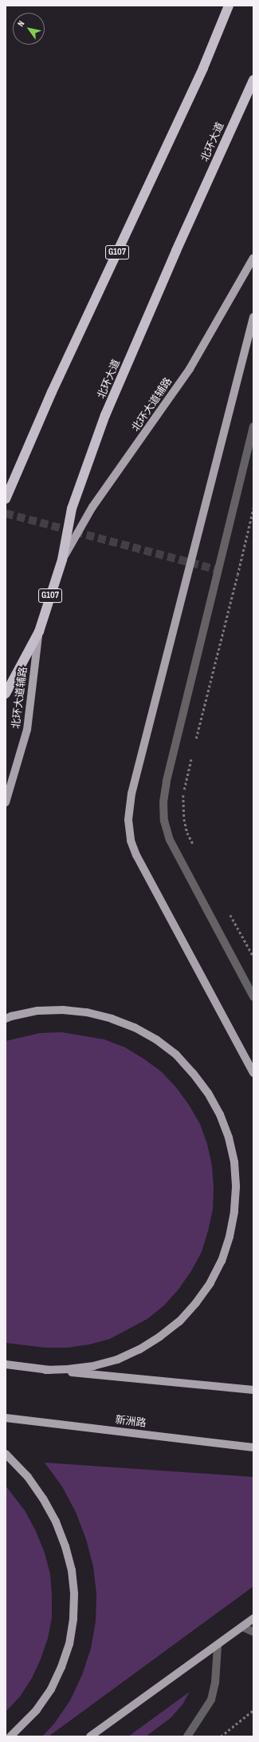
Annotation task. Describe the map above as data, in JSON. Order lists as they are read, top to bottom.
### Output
{
  "streets": {
    "highway": ["北环大道", "G107"],
    "main road": ["北环大道辅路", "新洲路"]
  },
  "crossings": [
    ["北环大道", "北环大道辅路"]
  ],
  "north": "top left"
}
